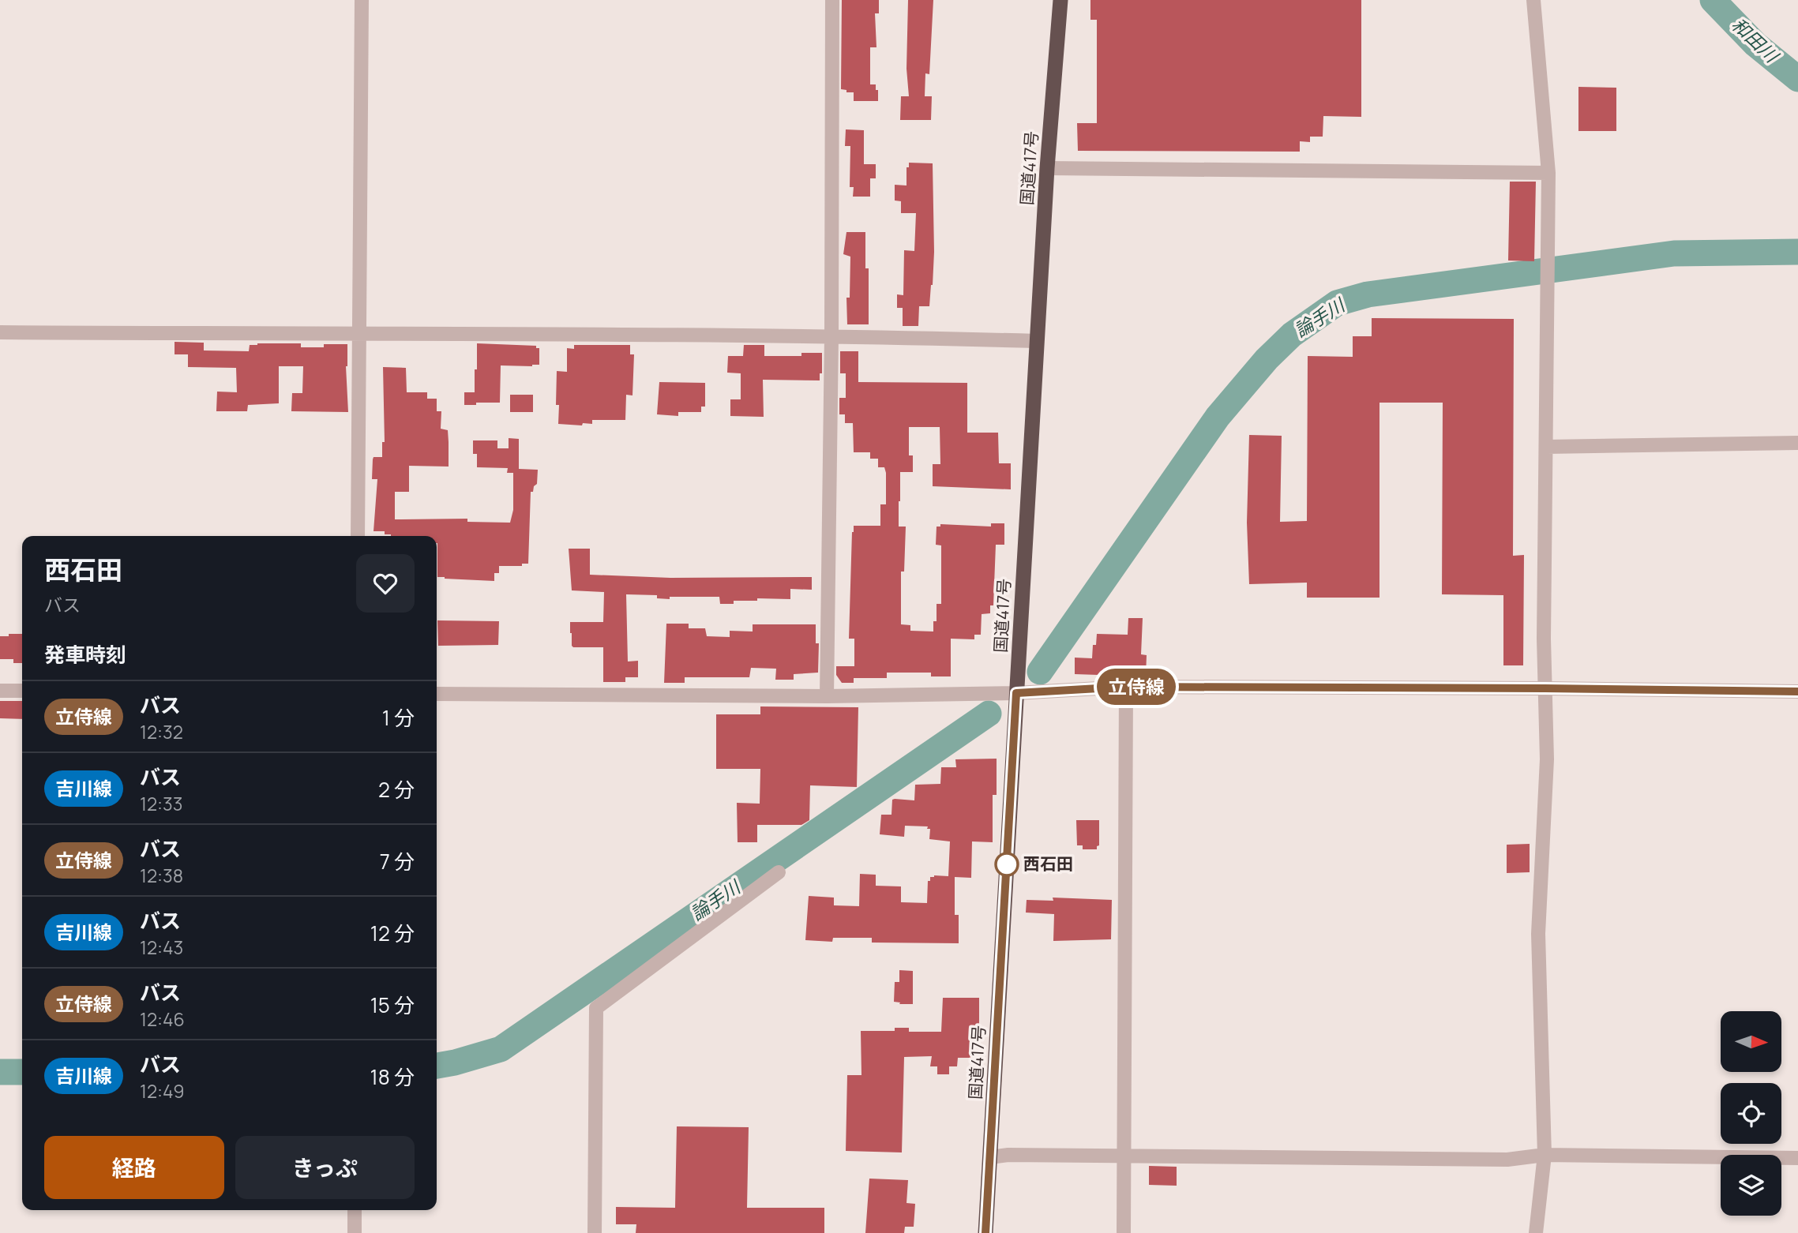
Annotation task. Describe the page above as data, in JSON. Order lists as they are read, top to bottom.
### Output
{
  "streets": {
    "highway": ["国道417号"]
  },
  "water": ["和田川", "論手川"],
  "places": ["西石田"],
  "lines": ["bus line 立侍線"],
  "north": "right",
  "page": {
    "on_map": "立侍線",
    "heading": [
      ["西石田", "バス"],
      "発車時刻"
    ],
    "list": [
      {
        "mark": "立侍線",
        "name": "バス",
        "note": "12:32",
        "value": "1 分"
      },
      {
        "mark": "吉川線",
        "name": "バス",
        "note": "12:33",
        "value": "2 分"
      },
      {
        "mark": "立侍線",
        "name": "バス",
        "note": "12:38",
        "value": "7 分"
      },
      {
        "mark": "吉川線",
        "name": "バス",
        "note": "12:43",
        "value": "12 分"
      },
      {
        "mark": "立侍線",
        "name": "バス",
        "note": "12:46",
        "value": "15 分"
      },
      {
        "mark": "吉川線",
        "name": "バス",
        "note": "12:49",
        "value": "18 分"
      }
    ],
    "buttons": ["経路", "きっぷ"]
  }
}
